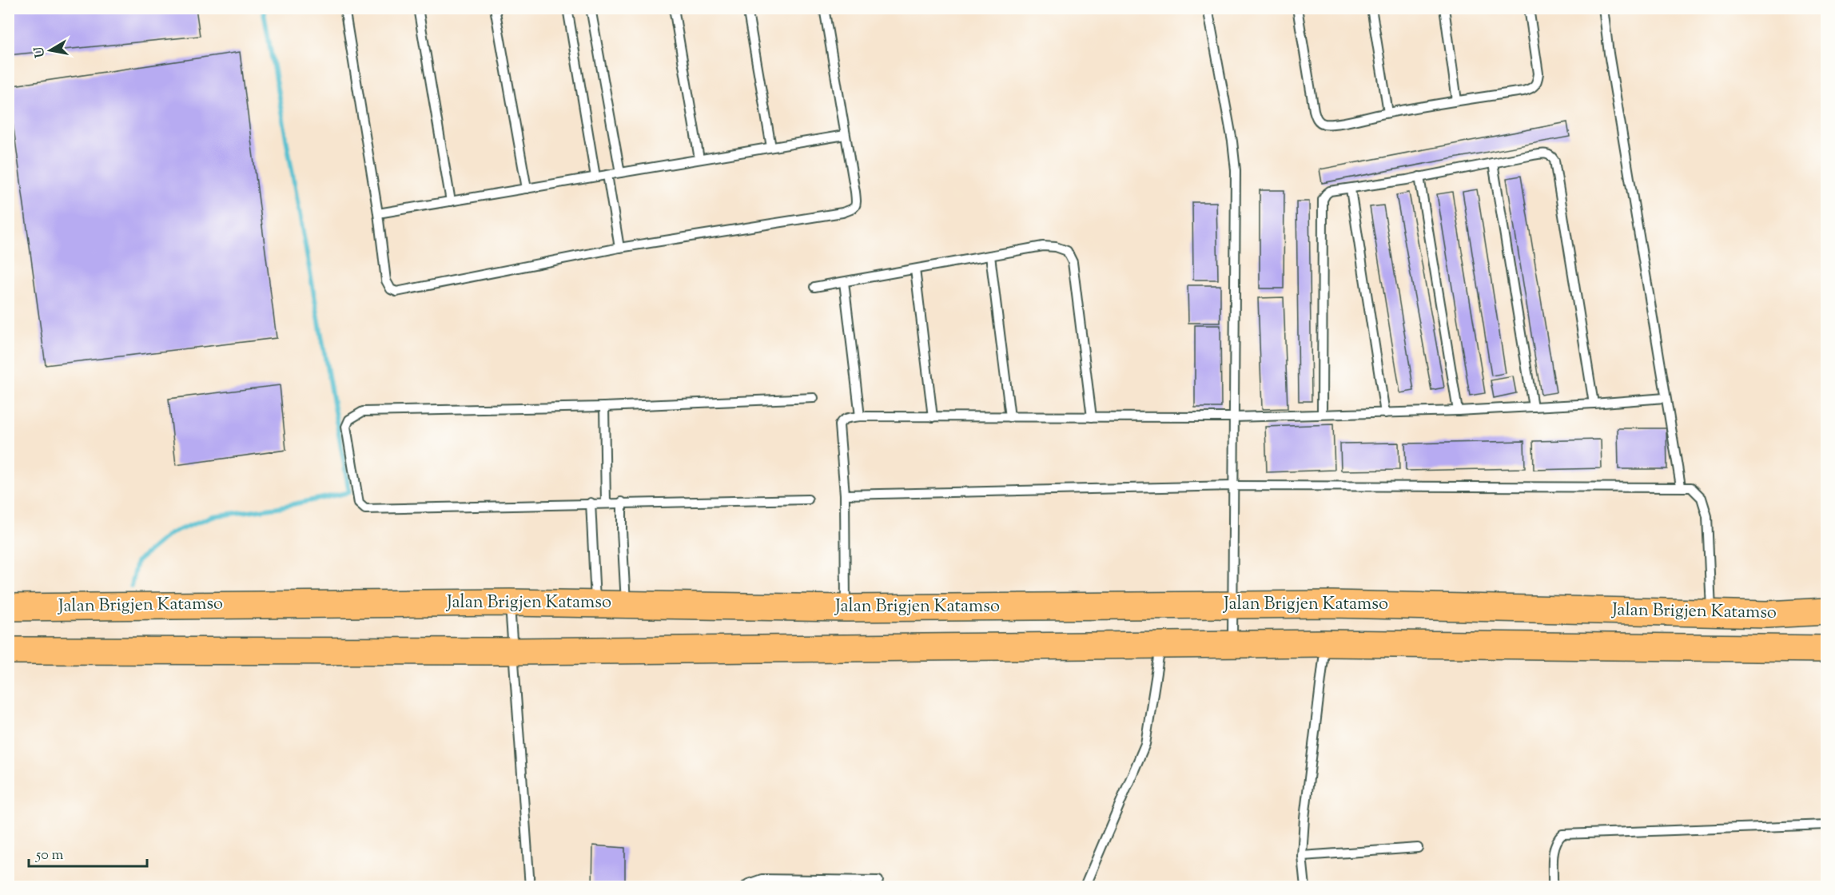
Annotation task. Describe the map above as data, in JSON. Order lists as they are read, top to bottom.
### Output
{
  "streets": {
    "highway": ["Jalan Brigjen Katamso"]
  },
  "scale_bar": "50 m",
  "north": "left"
}
